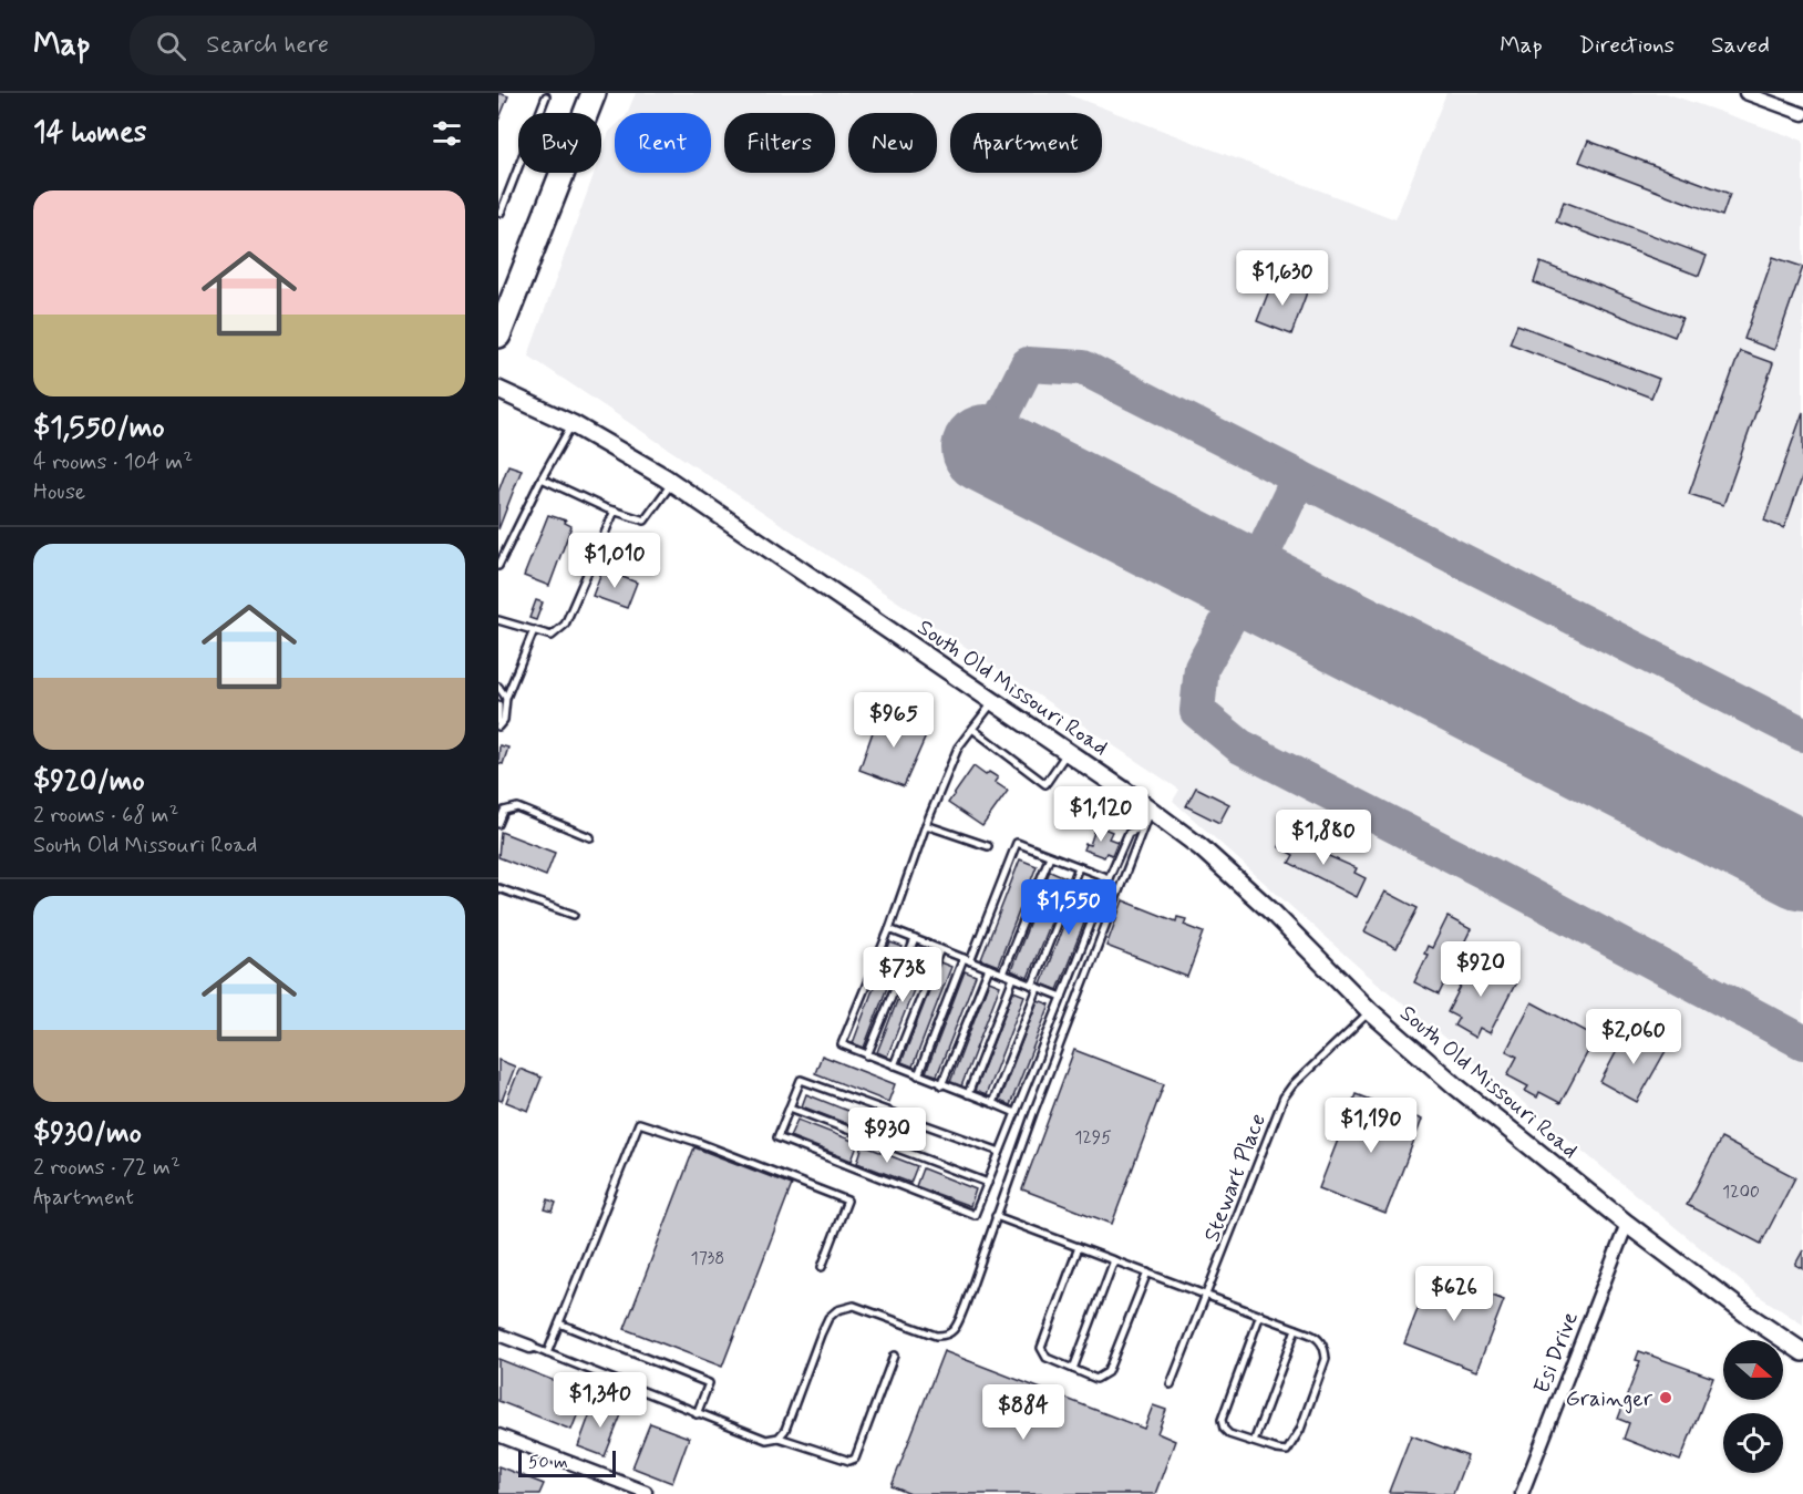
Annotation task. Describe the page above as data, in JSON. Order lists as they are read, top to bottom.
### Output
{
  "streets": {
    "main road": ["South Old Missouri Road"],
    "street": ["Esi Drive"],
    "lane": ["Stewart Place"]
  },
  "crossings": [
    ["South Old Missouri Road", "Stewart Place"],
    ["South Old Missouri Road", "Esi Drive"]
  ],
  "places": ["Grainger"],
  "house_numbers": ["1295", "1200", "1738"],
  "scale_bar": "50 m",
  "north": "right",
  "page": {
    "header": "Map",
    "search": "Search here",
    "nav": ["Map", "Directions", "Saved"],
    "heading": "14 homes",
    "chip": [
      "Buy",
      "Rent",
      "Filters",
      "New",
      "Apartment"
    ],
    "list": [
      {
        "name": "$1,550/mo",
        "note": "4 rooms · 104 m² · House"
      },
      {
        "name": "$920/mo",
        "note": "2 rooms · 68 m² · South Old Missouri Road"
      },
      {
        "name": "$930/mo",
        "note": "2 rooms · 72 m² · Apartment"
      }
    ],
    "price": [
      "$1,630",
      "$1,010",
      "$965",
      "$1,120",
      "$1,880",
      "$1,550",
      "$920",
      "$738",
      "$2,060",
      "$1,190",
      "$930",
      "$626",
      "$1,340",
      "$884"
    ],
    "scale": "50 m"
  }
}
